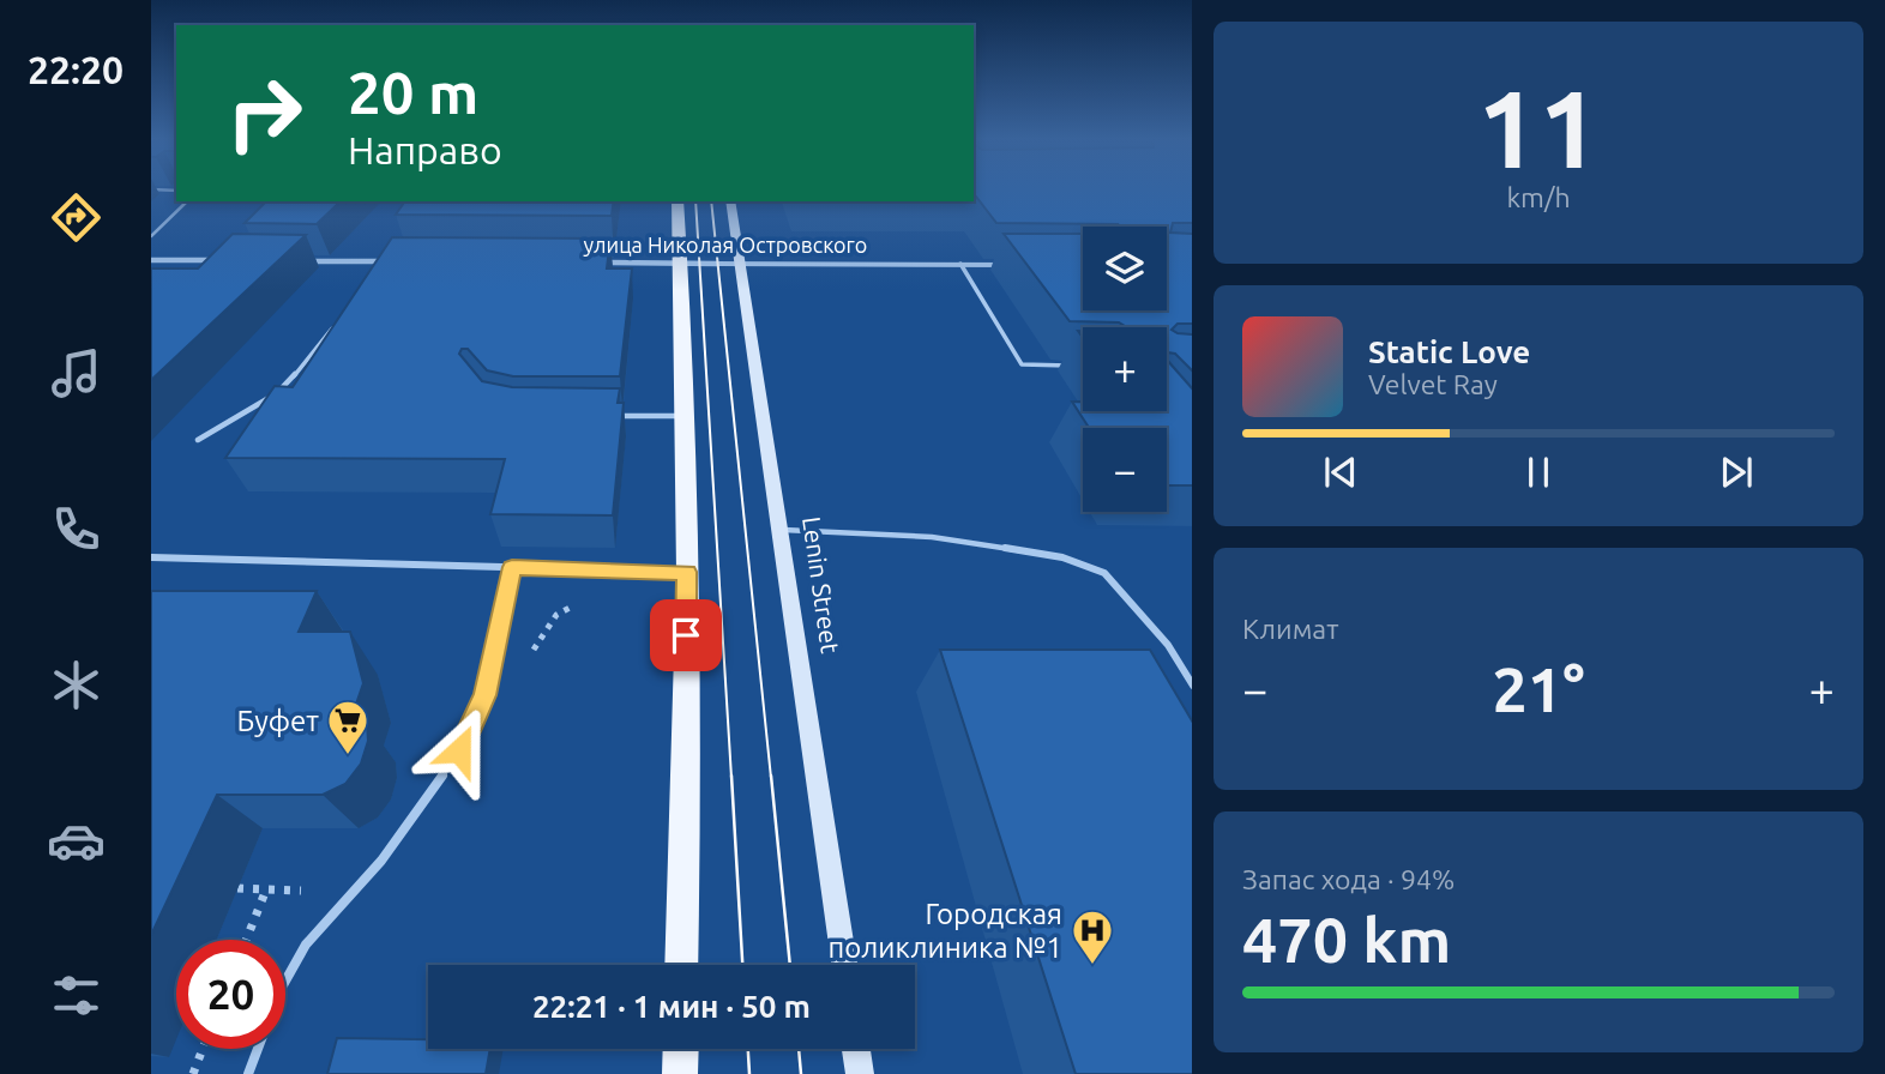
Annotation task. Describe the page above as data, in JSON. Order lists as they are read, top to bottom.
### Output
{
  "streets": {
    "main road": ["Lenin Street"],
    "street": ["улица Николая Островского"]
  },
  "crossings": [
    ["улица Николая Островского", "Lenin Street"]
  ],
  "places": {
    "supermarket": ["Буфет"],
    "hospital": ["Городская поликлиника №1"]
  },
  "page": {
    "tabs": "22:20",
    "tile": [
      ["11", "km/h"],
      "Климат",
      ["Запас хода · 94%", "470 km"]
    ],
    "turn": ["20 m", "Направо"],
    "map_buttons": ["+", "−"],
    "song": ["Static Love", "Velvet Ray"],
    "heat": ["−", "21°", "+"],
    "limit": "20",
    "trip": "22:21 · 1 мин · 50 m"
  }
}
